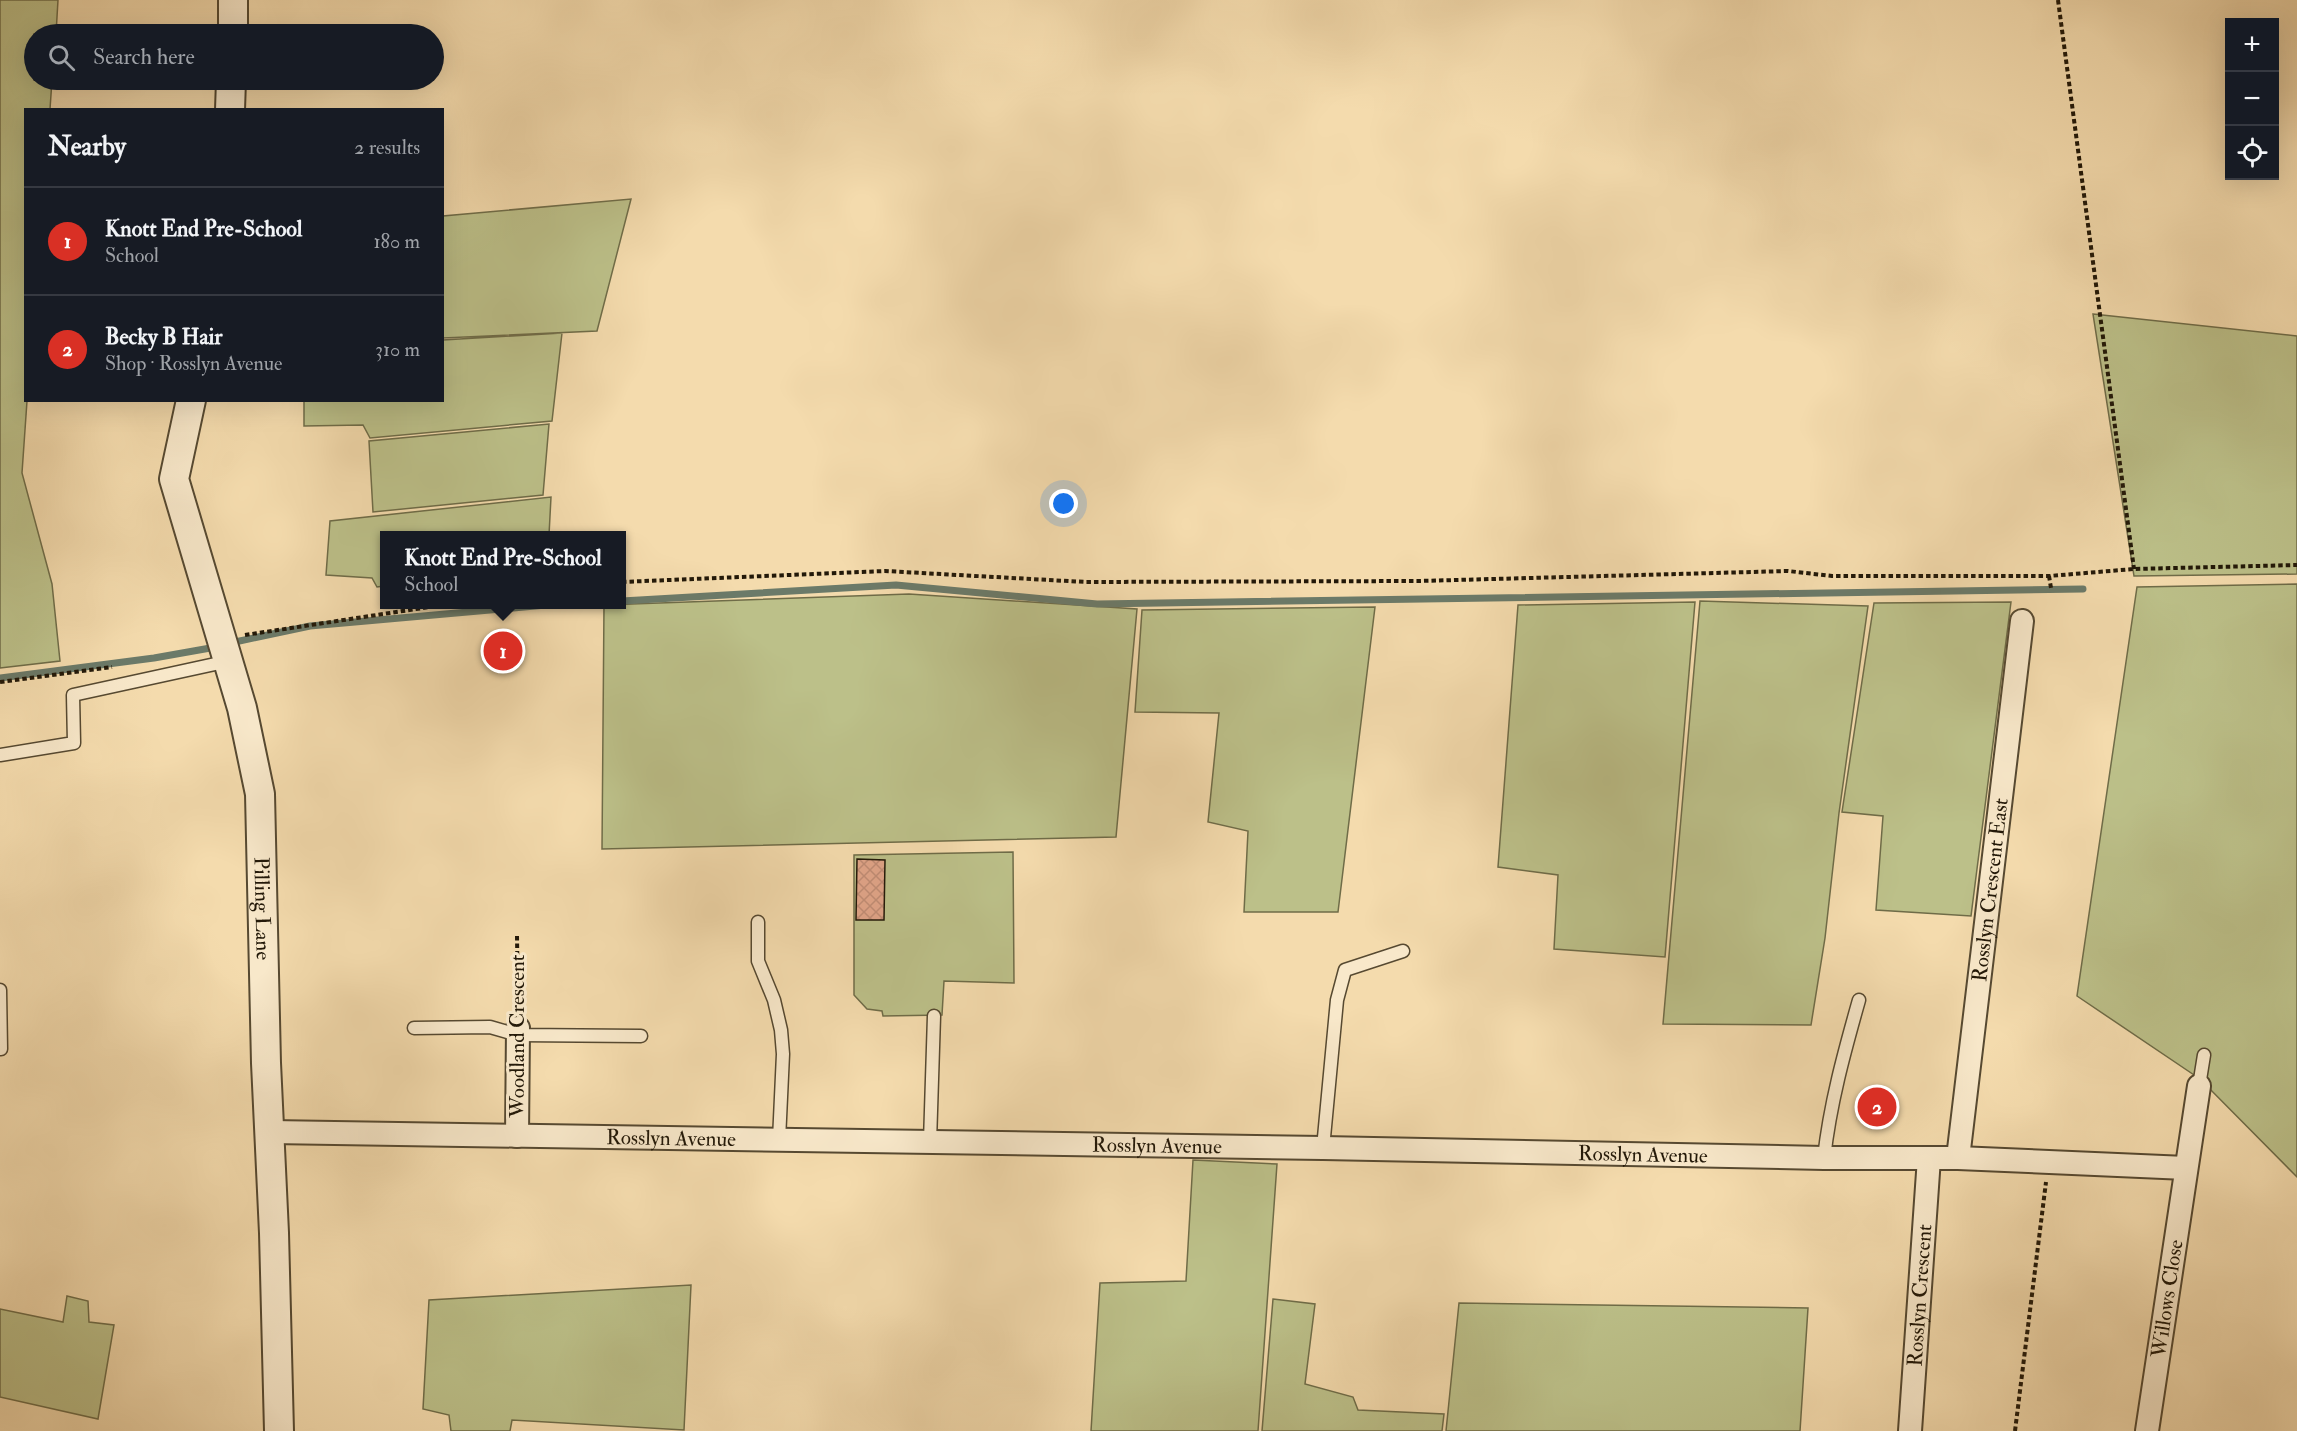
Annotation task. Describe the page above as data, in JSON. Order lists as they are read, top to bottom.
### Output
{
  "streets": {
    "street": [
      "Rosslyn Crescent East",
      "Pilling Lane",
      "Woodland Crescent",
      "Rosslyn Avenue",
      "Rosslyn Crescent",
      "Willows Close"
    ]
  },
  "crossings": [
    ["Rosslyn Crescent East", "Rosslyn Avenue"],
    ["Pilling Lane", "Rosslyn Avenue"],
    ["Woodland Crescent", "Rosslyn Avenue"],
    ["Rosslyn Avenue", "Rosslyn Crescent"]
  ],
  "page": {
    "map_buttons": ["+", "−"],
    "search": "Search here",
    "heading": ["Nearby", "2 results"],
    "list": [
      {
        "mark": "1",
        "name": "Knott End Pre-School",
        "note": "School",
        "value": "180 m"
      },
      {
        "mark": "2",
        "name": "Becky B Hair",
        "note": "Shop · Rosslyn Avenue",
        "value": "310 m"
      }
    ],
    "popup": ["Knott End Pre-School", "School"],
    "pins": ["1", "2"]
  }
}
